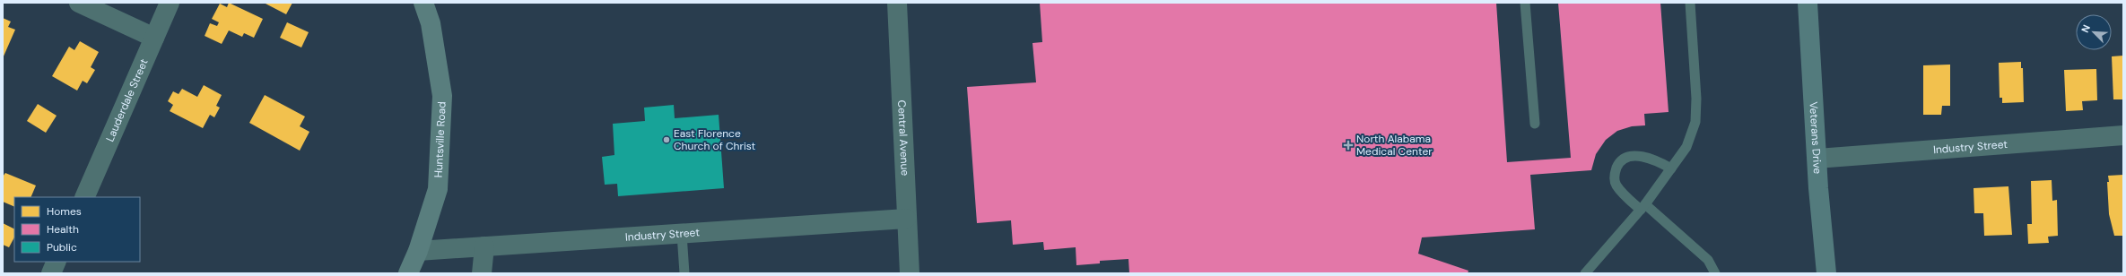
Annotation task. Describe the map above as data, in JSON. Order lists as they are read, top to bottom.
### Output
{
  "streets": {
    "main road": ["Veterans Drive", "Huntsville Road"],
    "street": ["Lauderdale Street", "Central Avenue", "Industry Street"]
  },
  "crossings": [
    ["Central Avenue", "Industry Street"],
    ["Veterans Drive", "Industry Street"],
    ["Huntsville Road", "Industry Street"]
  ],
  "places": {
    "other": ["East Florence Church of Christ"],
    "health": ["North Alabama Medical Center"]
  },
  "legend": ["Homes", "Health", "Public"],
  "north": "top left"
}
